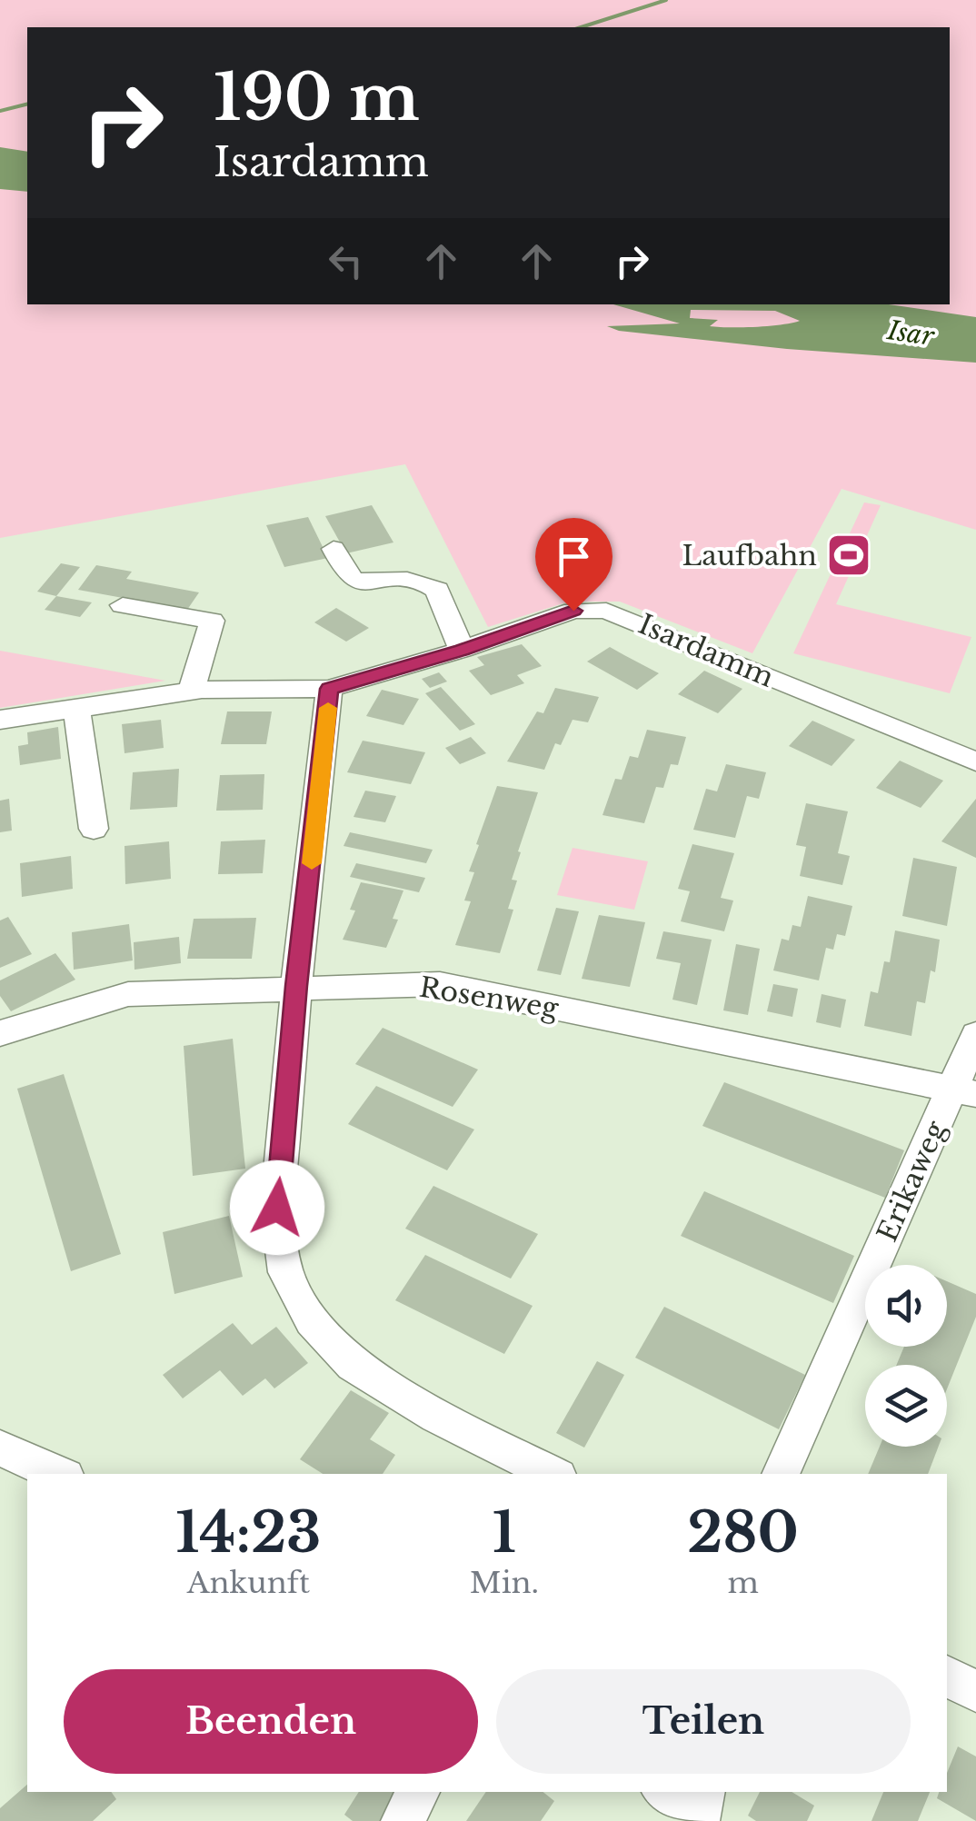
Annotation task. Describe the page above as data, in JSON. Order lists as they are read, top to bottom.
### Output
{
  "streets": {
    "street": ["Isardamm", "Rosenweg", "Erikaweg"]
  },
  "crossings": [
    ["Rosenweg", "Erikaweg"]
  ],
  "water": ["Isar"],
  "places": {
    "sports": ["Laufbahn"]
  },
  "page": {
    "turn": ["190 m", "Isardamm"],
    "eta": [
      "14:23",
      "Ankunft",
      "1",
      "Min.",
      "280",
      "m"
    ],
    "buttons": ["Beenden", "Teilen"]
  }
}
